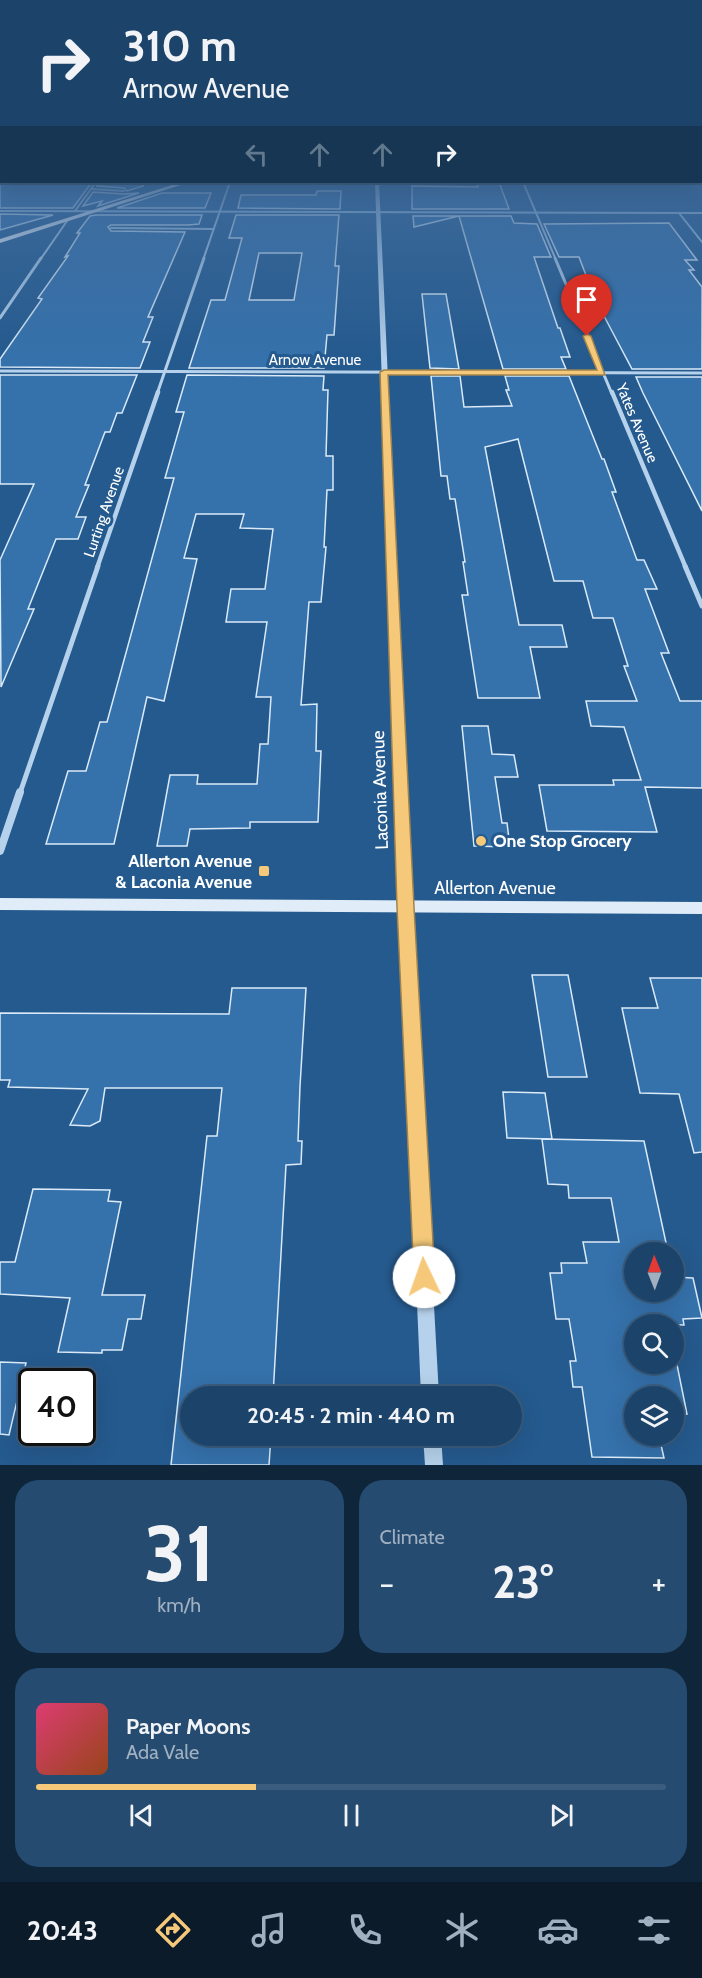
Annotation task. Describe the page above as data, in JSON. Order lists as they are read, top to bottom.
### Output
{
  "streets": {
    "main road": ["Allerton Avenue"],
    "street": [
      "Arnow Avenue",
      "Yates Avenue",
      "Lurting Avenue",
      "Laconia Avenue"
    ]
  },
  "crossings": [
    ["Arnow Avenue", "Yates Avenue"],
    ["Arnow Avenue", "Lurting Avenue"],
    ["Arnow Avenue", "Laconia Avenue"],
    ["Laconia Avenue", "Allerton Avenue"]
  ],
  "places": {
    "other": ["One Stop Grocery"],
    "transit": ["Allerton Avenue & Laconia Avenue"]
  },
  "north": "top",
  "page": {
    "turn": ["310 m", "Arnow Avenue"],
    "limit": "40",
    "trip": "20:45 · 2 min · 440 m",
    "tile": [
      ["31", "km/h"],
      "Climate"
    ],
    "heat": ["−", "23°", "+"],
    "song": ["Paper Moons", "Ada Vale"],
    "tabs": "20:43"
  }
}
